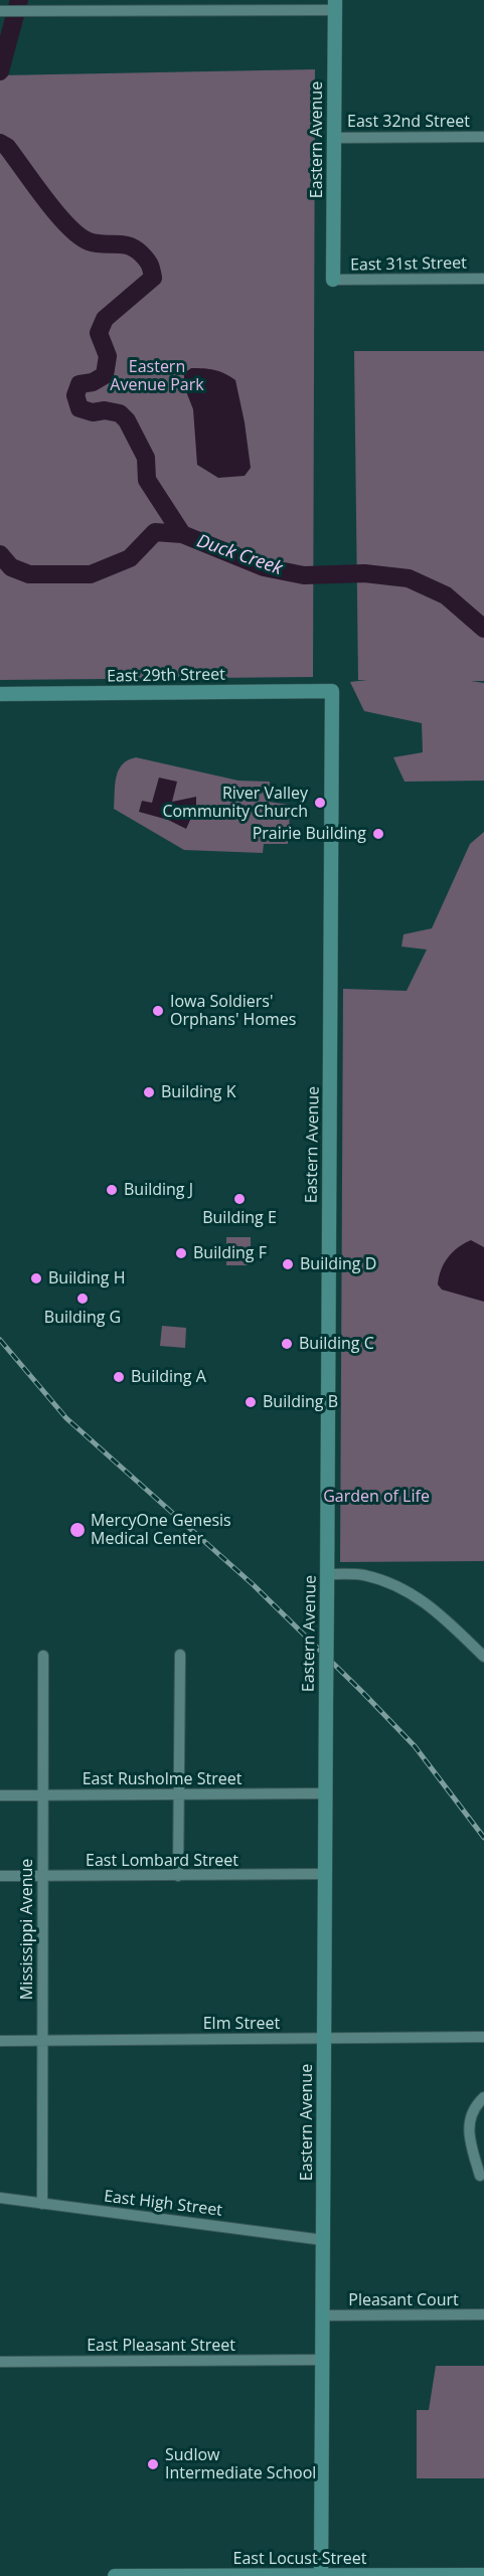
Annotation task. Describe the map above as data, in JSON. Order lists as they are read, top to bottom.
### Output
{
  "streets": {
    "street": [
      "East 32nd Street",
      "Eastern Avenue",
      "East 31st Street",
      "East 29th Street",
      "East Rusholme Street",
      "East Lombard Street",
      "Mississippi Avenue",
      "Elm Street",
      "East High Street",
      "Pleasant Court",
      "East Pleasant Street",
      "East Locust Street"
    ]
  },
  "crossings": [
    ["East 32nd Street", "Eastern Avenue"],
    ["Eastern Avenue", "East 31st Street"],
    ["Eastern Avenue", "East 29th Street"],
    ["Eastern Avenue", "East Rusholme Street"],
    ["Eastern Avenue", "East Lombard Street"],
    ["Eastern Avenue", "Elm Street"],
    ["Eastern Avenue", "East High Street"],
    ["Eastern Avenue", "Pleasant Court"],
    ["Eastern Avenue", "East Pleasant Street"],
    ["Eastern Avenue", "East Locust Street"],
    ["East Rusholme Street", "Mississippi Avenue"],
    ["East Lombard Street", "Mississippi Avenue"],
    ["Mississippi Avenue", "Elm Street"],
    ["Mississippi Avenue", "East High Street"]
  ],
  "water": ["Duck Creek"],
  "parks": ["Eastern Avenue Park", "Garden of Life"],
  "places": [
    "River Valley Community Church",
    "Prairie Building",
    "Iowa Soldiers' Orphans' Homes",
    "Building K",
    "Building J",
    "Building E",
    "Building F",
    "Building D",
    "Building H",
    "Building G",
    "Building C",
    "Building A",
    "Building B",
    "MercyOne Genesis Medical Center",
    "Sudlow Intermediate School"
  ]
}
